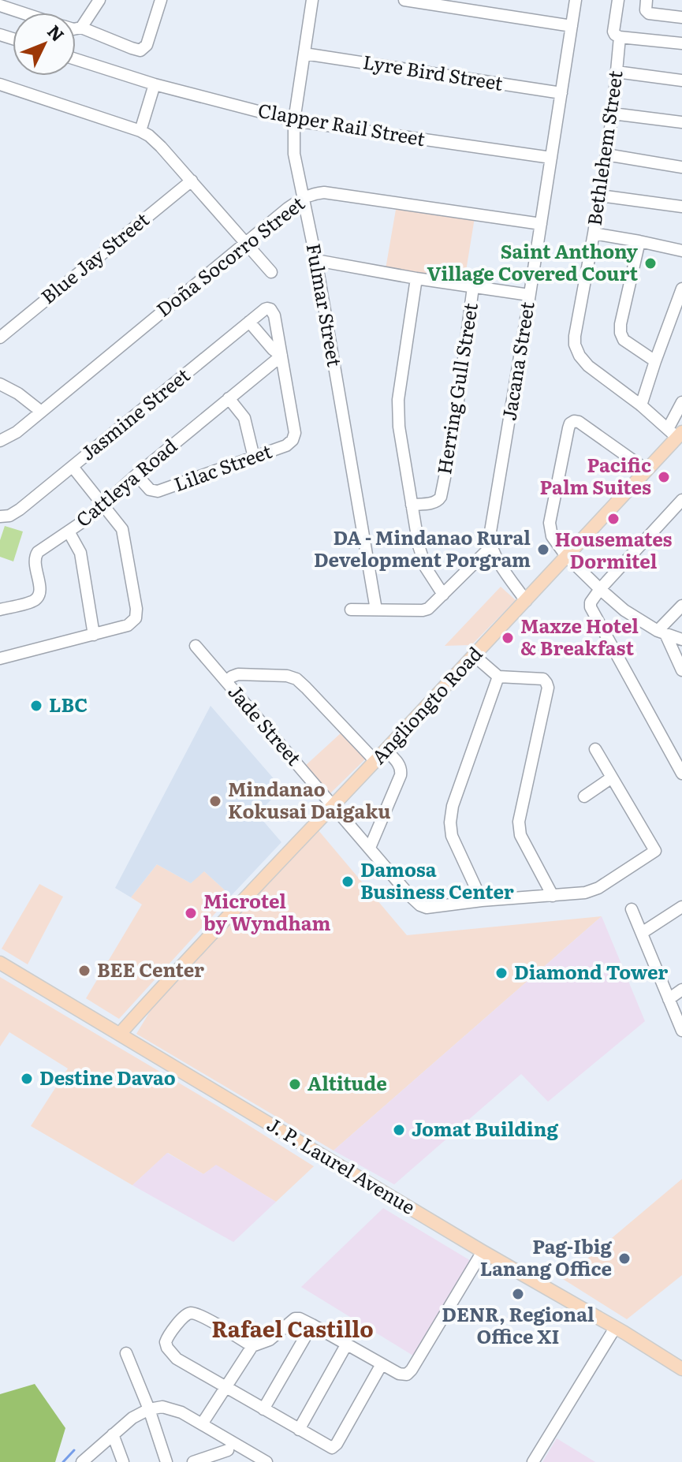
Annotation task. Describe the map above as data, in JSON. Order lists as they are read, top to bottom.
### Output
{
  "streets": {
    "main road": ["Angliongto Road", "J. P. Laurel Avenue"],
    "street": [
      "Lyre Bird Street",
      "Clapper Rail Street",
      "Bethlehem Street",
      "Doña Socorro Street",
      "Blue Jay Street",
      "Fulmar Street",
      "Jacana Street",
      "Herring Gull Street",
      "Jasmine Street",
      "Lilac Street",
      "Cattleya Road",
      "Jade Street"
    ]
  },
  "crossings": [
    ["Lyre Bird Street", "Fulmar Street"],
    ["Lyre Bird Street", "Jacana Street"],
    ["Clapper Rail Street", "Fulmar Street"],
    ["Clapper Rail Street", "Jacana Street"],
    ["Bethlehem Street", "Angliongto Road"],
    ["Doña Socorro Street", "Fulmar Street"],
    ["Doña Socorro Street", "Jacana Street"],
    ["Jasmine Street", "Lilac Street"],
    ["Lilac Street", "Cattleya Road"],
    ["Angliongto Road", "Jade Street"],
    ["Angliongto Road", "J. P. Laurel Avenue"]
  ],
  "districts": ["Rafael Castillo"],
  "places": [
    "Saint Anthony Village Covered Court",
    "Pacific Palm Suites",
    "Housemates Dormitel",
    "DA - Mindanao Rural Development Porgram",
    "Maxze Hotel & Breakfast",
    "LBC",
    "Mindanao Kokusai Daigaku",
    "Damosa Business Center",
    "Microtel by Wyndham",
    "BEE Center",
    "Diamond Tower",
    "Destine Davao",
    "Altitude",
    "Jomat Building",
    "Pag-Ibig Lanang Office",
    "DENR, Regional Office XI"
  ],
  "north": "top right"
}
